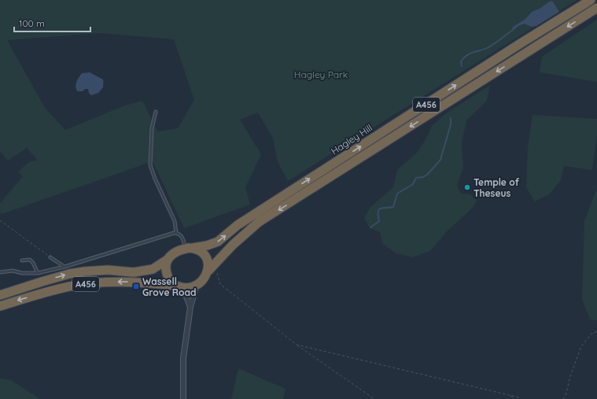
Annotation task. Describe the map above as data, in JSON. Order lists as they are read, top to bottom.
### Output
{
  "streets": {
    "highway": ["A456", "Hagley Hill"]
  },
  "crossings": [
    ["A456", "Hagley Hill"]
  ],
  "parks": ["Hagley Park"],
  "places": {
    "other": ["Temple of Theseus"],
    "transit": ["Wassell Grove Road"]
  },
  "scale_bar": "100 m"
}
